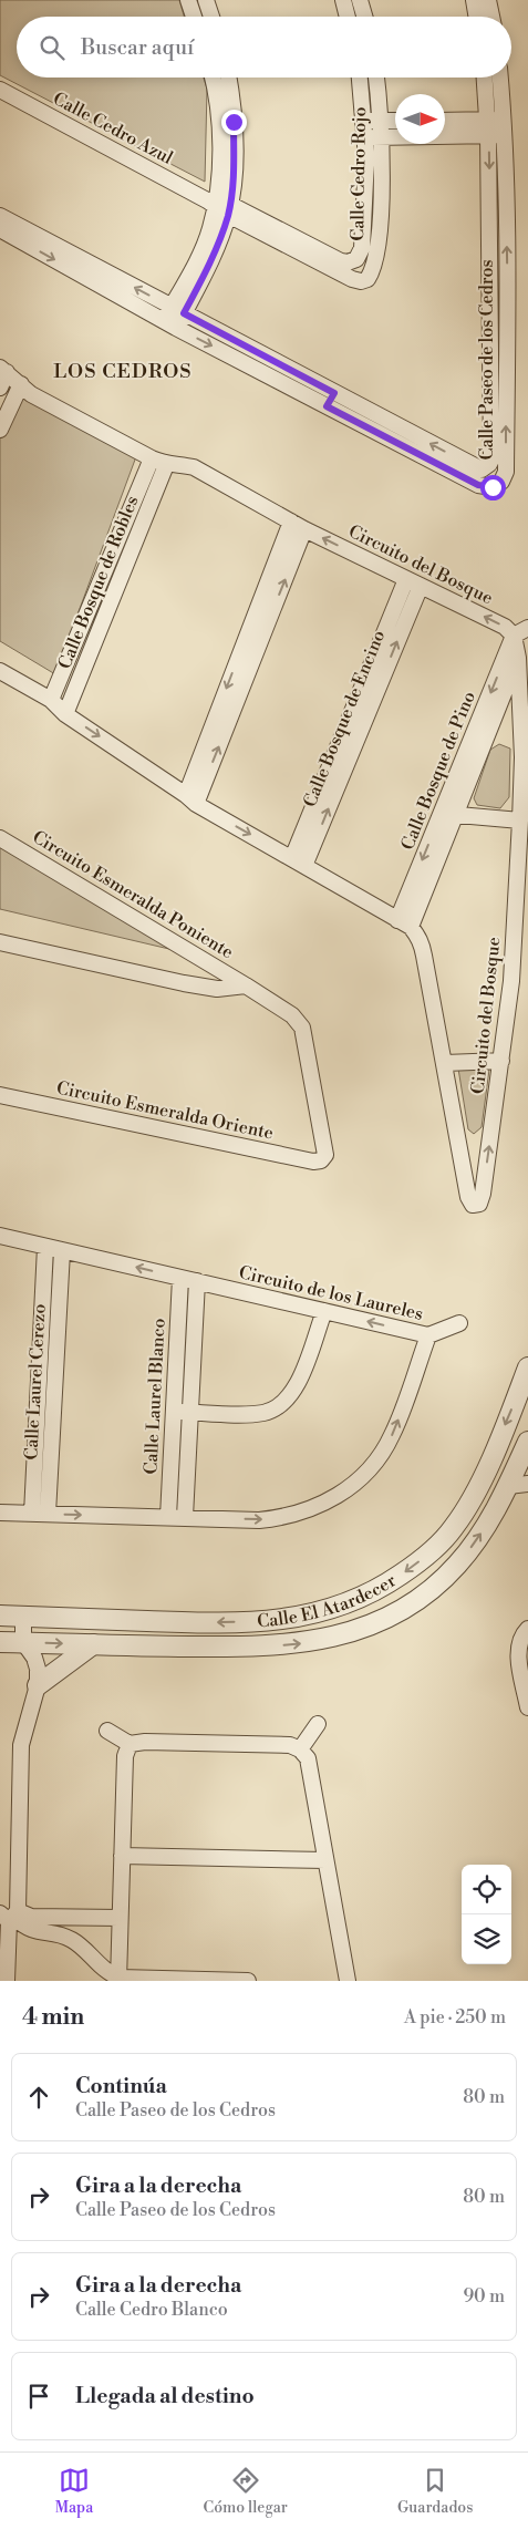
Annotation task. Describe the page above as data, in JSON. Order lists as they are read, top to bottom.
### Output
{
  "streets": {
    "street": [
      "Calle Cedro Azul",
      "Calle Cedro Rojo",
      "Calle Paseo de los Cedros",
      "Circuito del Bosque",
      "Calle Bosque de Robles",
      "Calle Bosque de Encino",
      "Calle Bosque de Pino",
      "Circuito Esmeralda Poniente",
      "Circuito Esmeralda Oriente",
      "Circuito de los Laureles",
      "Calle Laurel Cerezo",
      "Calle Laurel Blanco",
      "Calle El Atardecer"
    ]
  },
  "crossings": [
    ["Calle Cedro Azul", "Calle Cedro Rojo"],
    ["Circuito del Bosque", "Calle Bosque de Robles"],
    ["Circuito del Bosque", "Calle Bosque de Encino"],
    ["Circuito del Bosque", "Calle Bosque de Pino"],
    ["Circuito Esmeralda Poniente", "Circuito Esmeralda Oriente"],
    ["Circuito de los Laureles", "Calle Laurel Cerezo"],
    ["Circuito de los Laureles", "Calle Laurel Blanco"]
  ],
  "districts": ["LOS CEDROS"],
  "north": "right",
  "page": {
    "search": "Buscar aquí",
    "heading": ["4 min", "A pie · 250 m"],
    "list": [
      ["Continúa", "Calle Paseo de los Cedros", "80 m"],
      ["Gira a la derecha", "Calle Paseo de los Cedros", "80 m"],
      ["Gira a la derecha", "Calle Cedro Blanco", "90 m"],
      "Llegada al destino"
    ],
    "nav": ["Mapa", "Cómo llegar", "Guardados"]
  }
}
